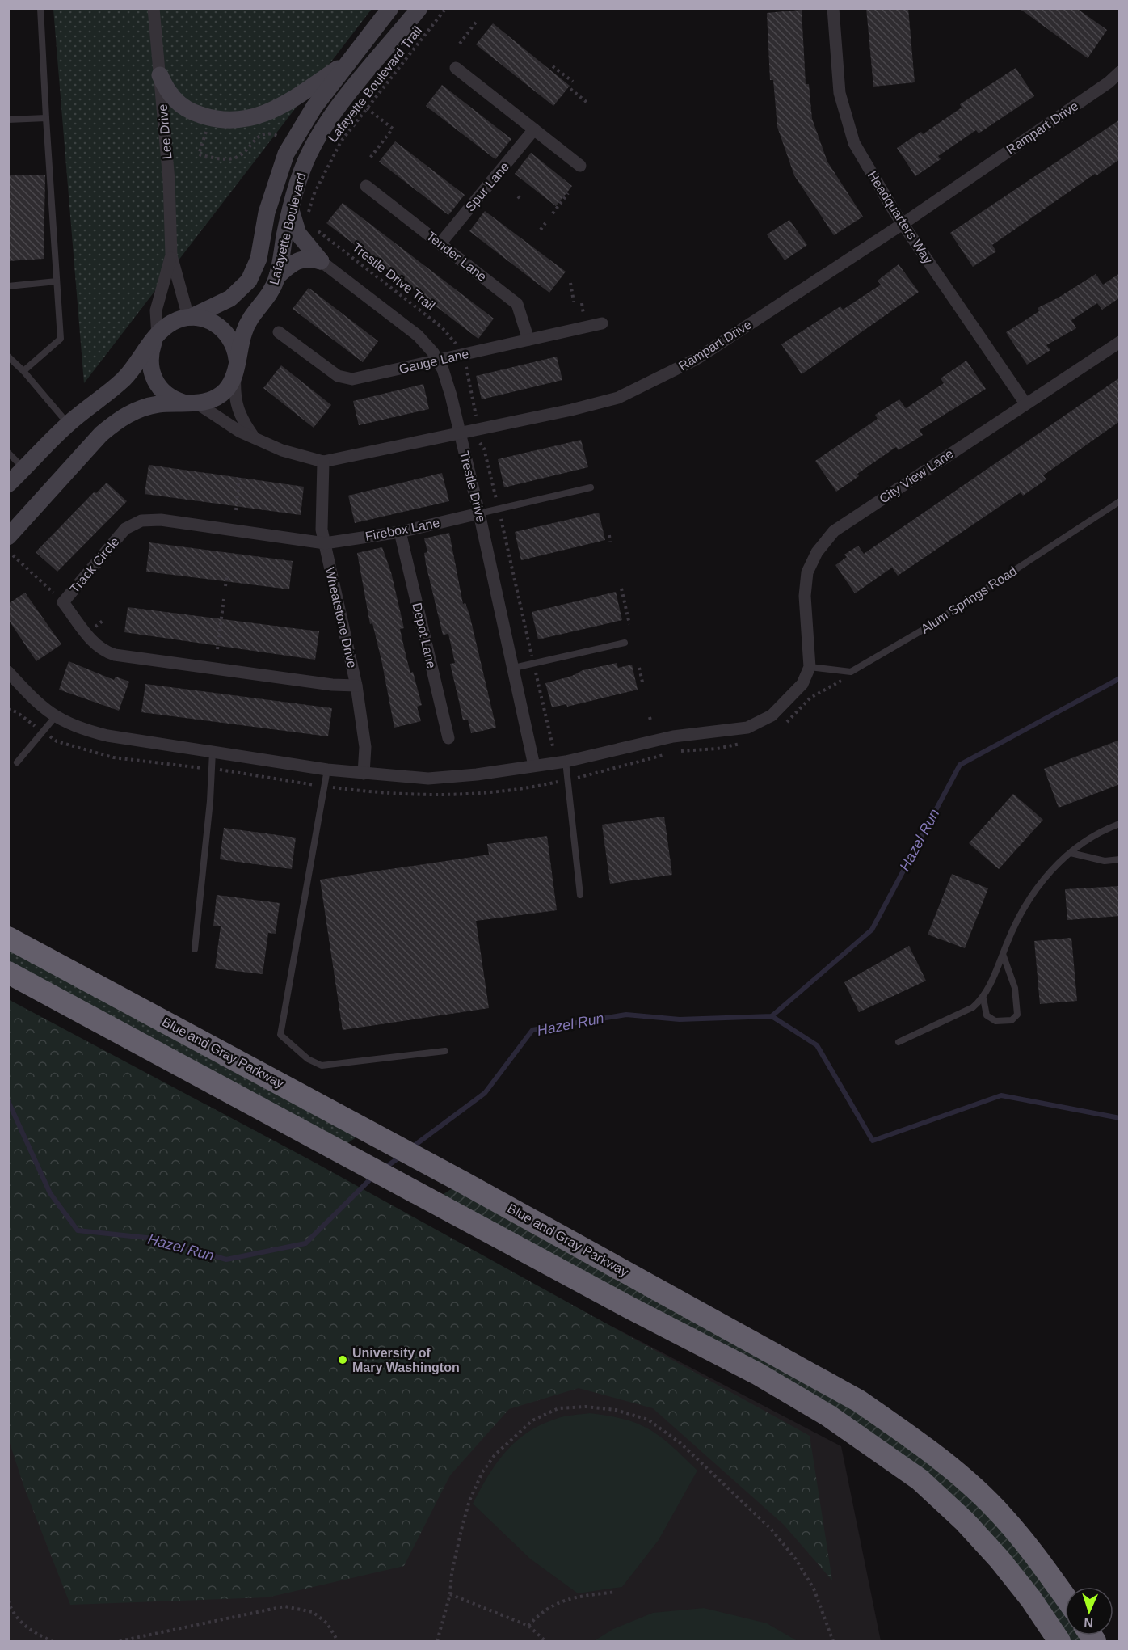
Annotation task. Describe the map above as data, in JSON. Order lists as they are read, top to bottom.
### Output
{
  "streets": {
    "highway": ["Blue and Gray Parkway"],
    "main road": ["Lafayette Boulevard"],
    "street": [
      "Rampart Drive",
      "Lee Drive",
      "Spur Lane",
      "Headquarters Way",
      "Tender Lane",
      "Gauge Lane",
      "City View Lane",
      "Trestle Drive",
      "Firebox Lane",
      "Track Circle",
      "Wheatstone Drive",
      "Depot Lane"
    ],
    "lane": ["Alum Springs Road"],
    "path": ["Lafayette Boulevard Trail", "Trestle Drive Trail"]
  },
  "crossings": [
    ["Rampart Drive", "Headquarters Way"],
    ["Rampart Drive", "Lafayette Boulevard"],
    ["Rampart Drive", "Trestle Drive"],
    ["Rampart Drive", "Wheatstone Drive"],
    ["Spur Lane", "Tender Lane"],
    ["Headquarters Way", "City View Lane"],
    ["Tender Lane", "Gauge Lane"],
    ["Gauge Lane", "Trestle Drive"],
    ["City View Lane", "Alum Springs Road"],
    ["Trestle Drive", "Firebox Lane"],
    ["Firebox Lane", "Track Circle"],
    ["Firebox Lane", "Wheatstone Drive"],
    ["Firebox Lane", "Depot Lane"],
    ["Track Circle", "Wheatstone Drive"]
  ],
  "water": ["Hazel Run"],
  "places": ["University of Mary Washington"],
  "north": "bottom"
}
